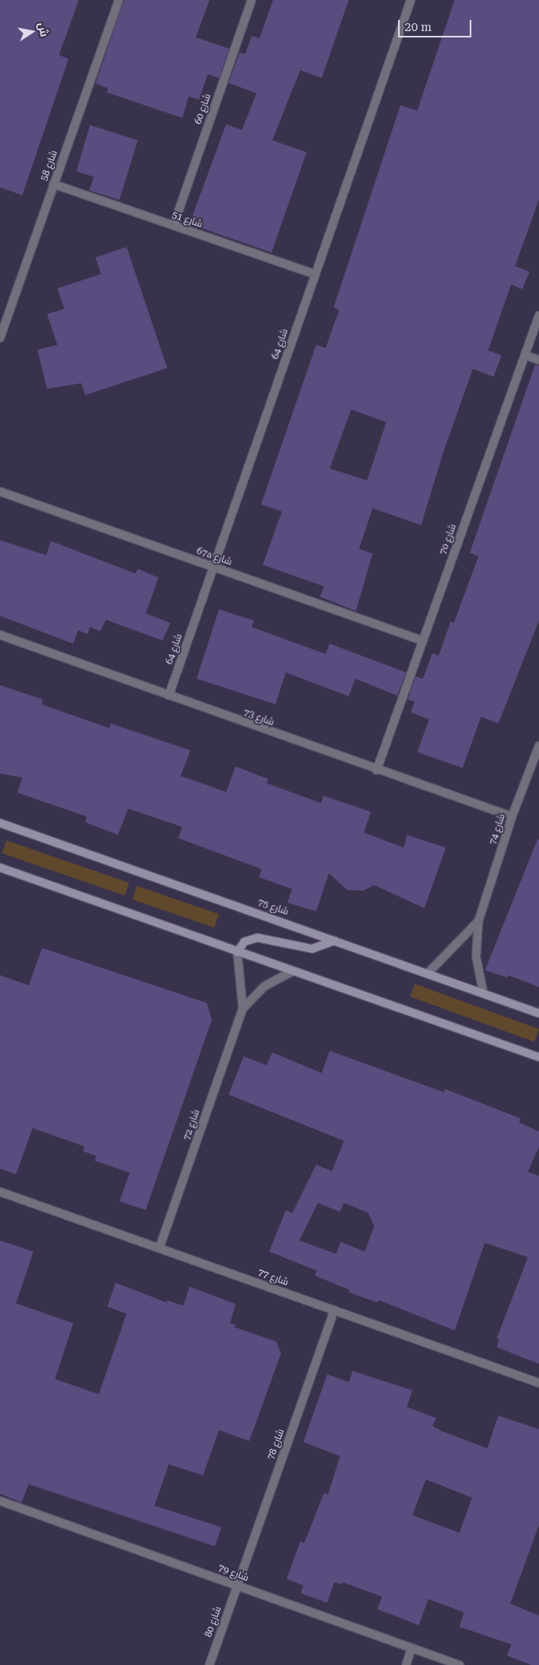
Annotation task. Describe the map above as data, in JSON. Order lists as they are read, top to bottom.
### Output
{
  "streets": {
    "street": [
      "شارع 60",
      "شارع 58",
      "شارع 51",
      "شارع 64",
      "شارع 70",
      "67a شارع",
      "شارع 73",
      "شارع 74",
      "شارع 75",
      "شارع 72",
      "شارع 77",
      "شارع 78",
      "شارع 79",
      "شارع 80"
    ]
  },
  "crossings": [
    ["شارع 60", "شارع 51"],
    ["شارع 58", "شارع 51"],
    ["شارع 51", "شارع 64"],
    ["شارع 64", "67a شارع"],
    ["شارع 64", "شارع 73"],
    ["شارع 70", "67a شارع"],
    ["شارع 70", "شارع 73"],
    ["شارع 73", "شارع 74"],
    ["شارع 74", "شارع 75"],
    ["شارع 72", "شارع 77"],
    ["شارع 77", "شارع 78"],
    ["شارع 78", "شارع 79"],
    ["شارع 78", "شارع 80"],
    ["شارع 79", "شارع 80"]
  ],
  "scale_bar": "20 m",
  "north": "right"
}
